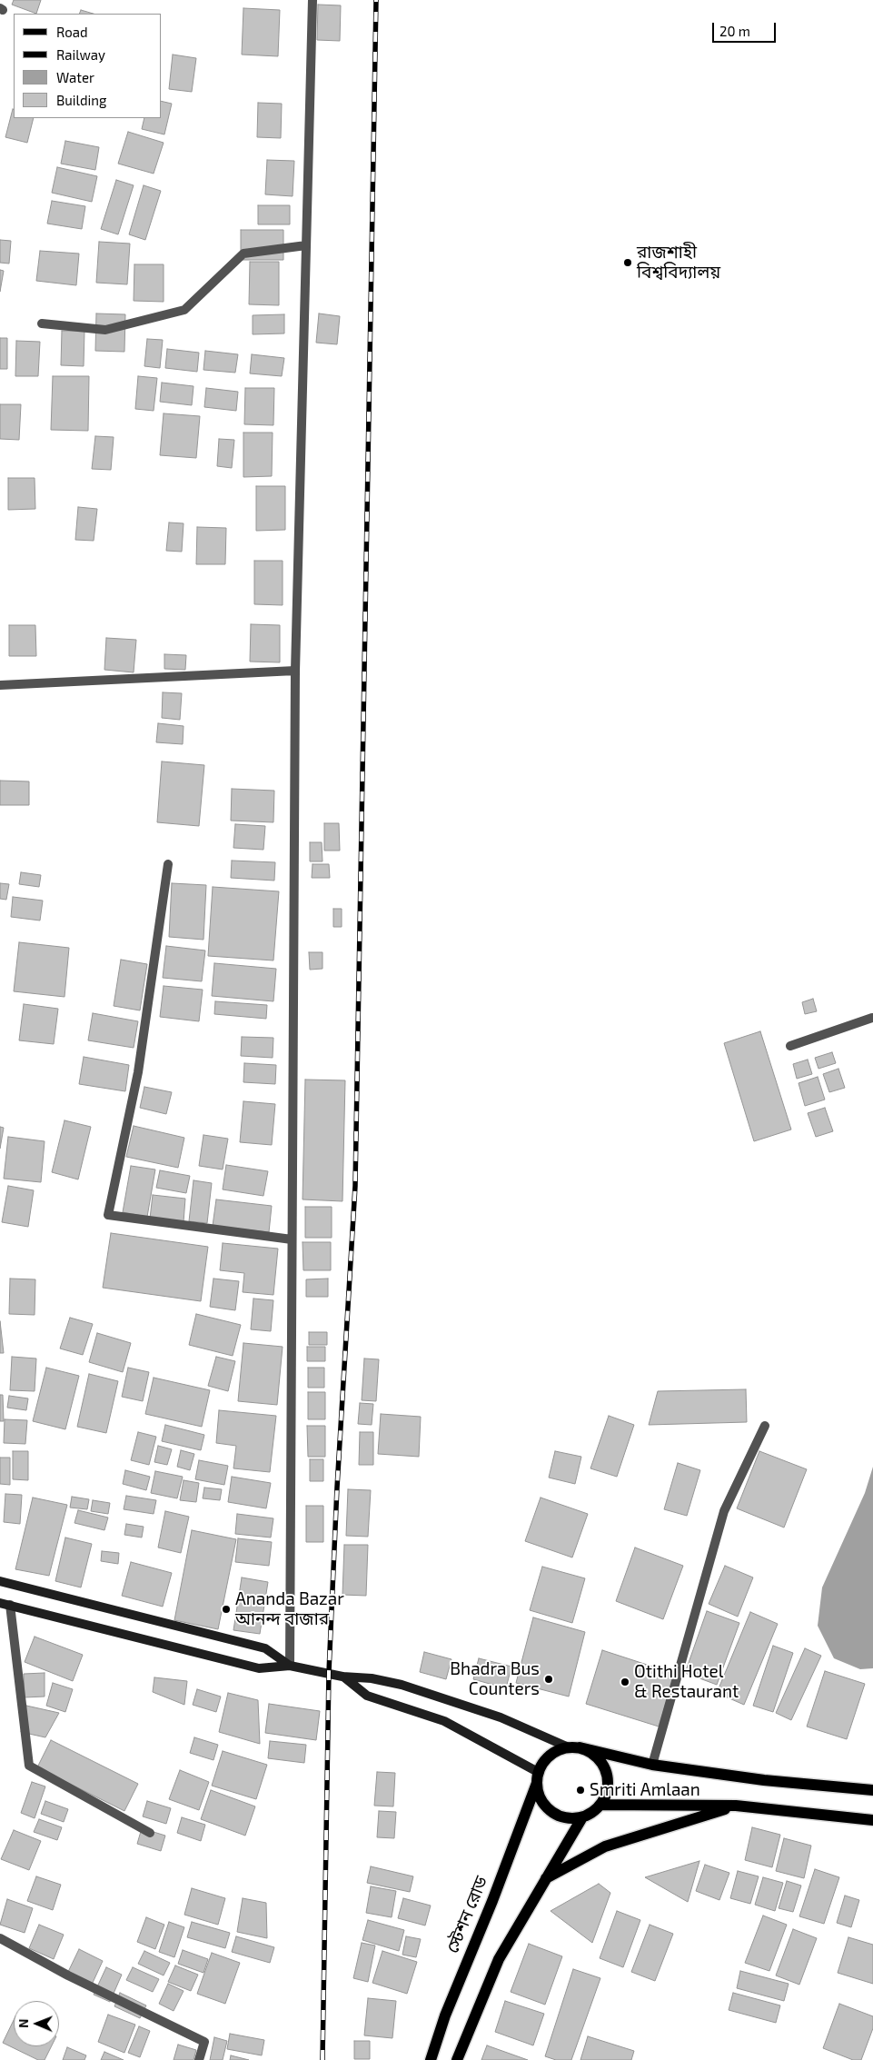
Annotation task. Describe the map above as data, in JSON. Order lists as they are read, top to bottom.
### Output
{
  "streets": {
    "main road": ["স্টেশন রোড"]
  },
  "places": [
    "রাজশাহী বিশ্ববিদ্যালয়",
    "Ananda Bazar আনন্দ বাজার",
    "Bhadra Bus Counters",
    "Otithi Hotel & Restaurant",
    "Smriti Amlaan"
  ],
  "legend": [
    "Road",
    "Railway",
    "Water",
    "Building"
  ],
  "scale_bar": "20 m",
  "north": "left"
}
